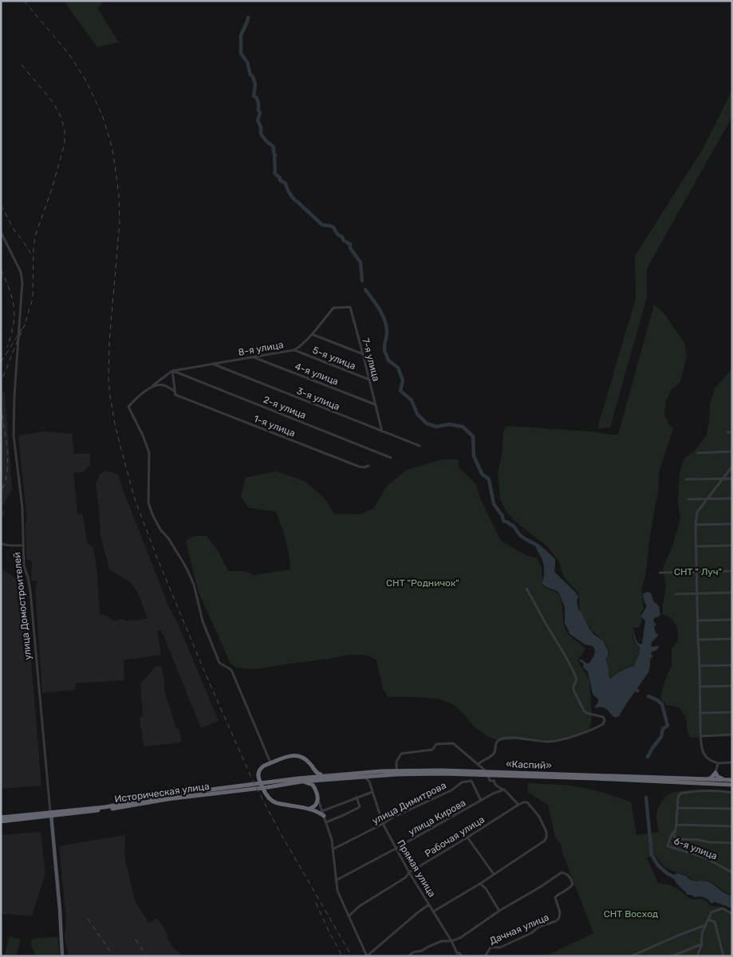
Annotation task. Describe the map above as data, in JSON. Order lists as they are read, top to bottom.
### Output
{
  "streets": {
    "highway": ["«Каспий»", "Историческая улица"],
    "street": [
      "8-я улица",
      "5-я улица",
      "7-я улица",
      "4-я улица",
      "3-я улица",
      "2-я улица",
      "1-я улица",
      "улица Домостроителей",
      "улица Димитрова",
      "улица Кирова",
      "Рабочая улица",
      "6-я улица",
      "Прямая улица",
      "Дачная улица"
    ]
  },
  "crossings": [
    ["8-я улица", "5-я улица"],
    ["8-я улица", "7-я улица"],
    ["8-я улица", "4-я улица"],
    ["8-я улица", "3-я улица"],
    ["8-я улица", "2-я улица"],
    ["5-я улица", "7-я улица"],
    ["7-я улица", "4-я улица"],
    ["7-я улица", "3-я улица"],
    ["улица Домостроителей", "Историческая улица"],
    ["«Каспий»", "Историческая улица"],
    ["улица Димитрова", "улица Кирова"],
    ["улица Димитрова", "Прямая улица"],
    ["улица Кирова", "Прямая улица"],
    ["Рабочая улица", "Прямая улица"]
  ],
  "parks": ["СНТ \" Луч\"", "СНТ \"Родничок\"", "СНТ Восход"]
}
